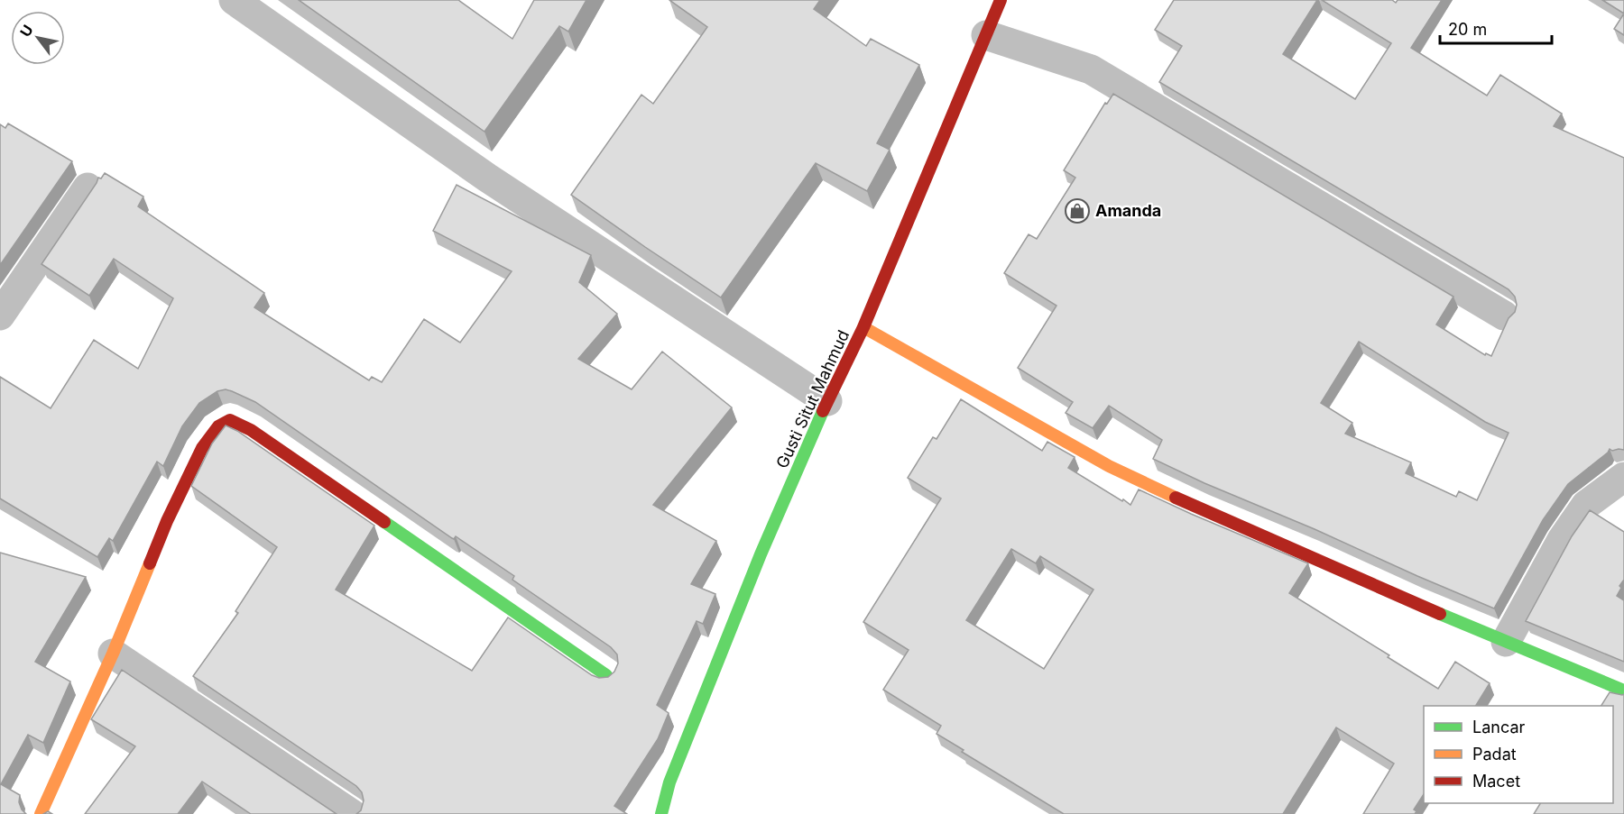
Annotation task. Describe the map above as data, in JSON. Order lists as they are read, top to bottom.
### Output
{
  "streets": {
    "main road": ["Gusti Situt Mahmud"]
  },
  "places": {
    "shop": ["Amanda"]
  },
  "legend": ["Lancar", "Padat", "Macet"],
  "scale_bar": "20 m",
  "north": "top left"
}
